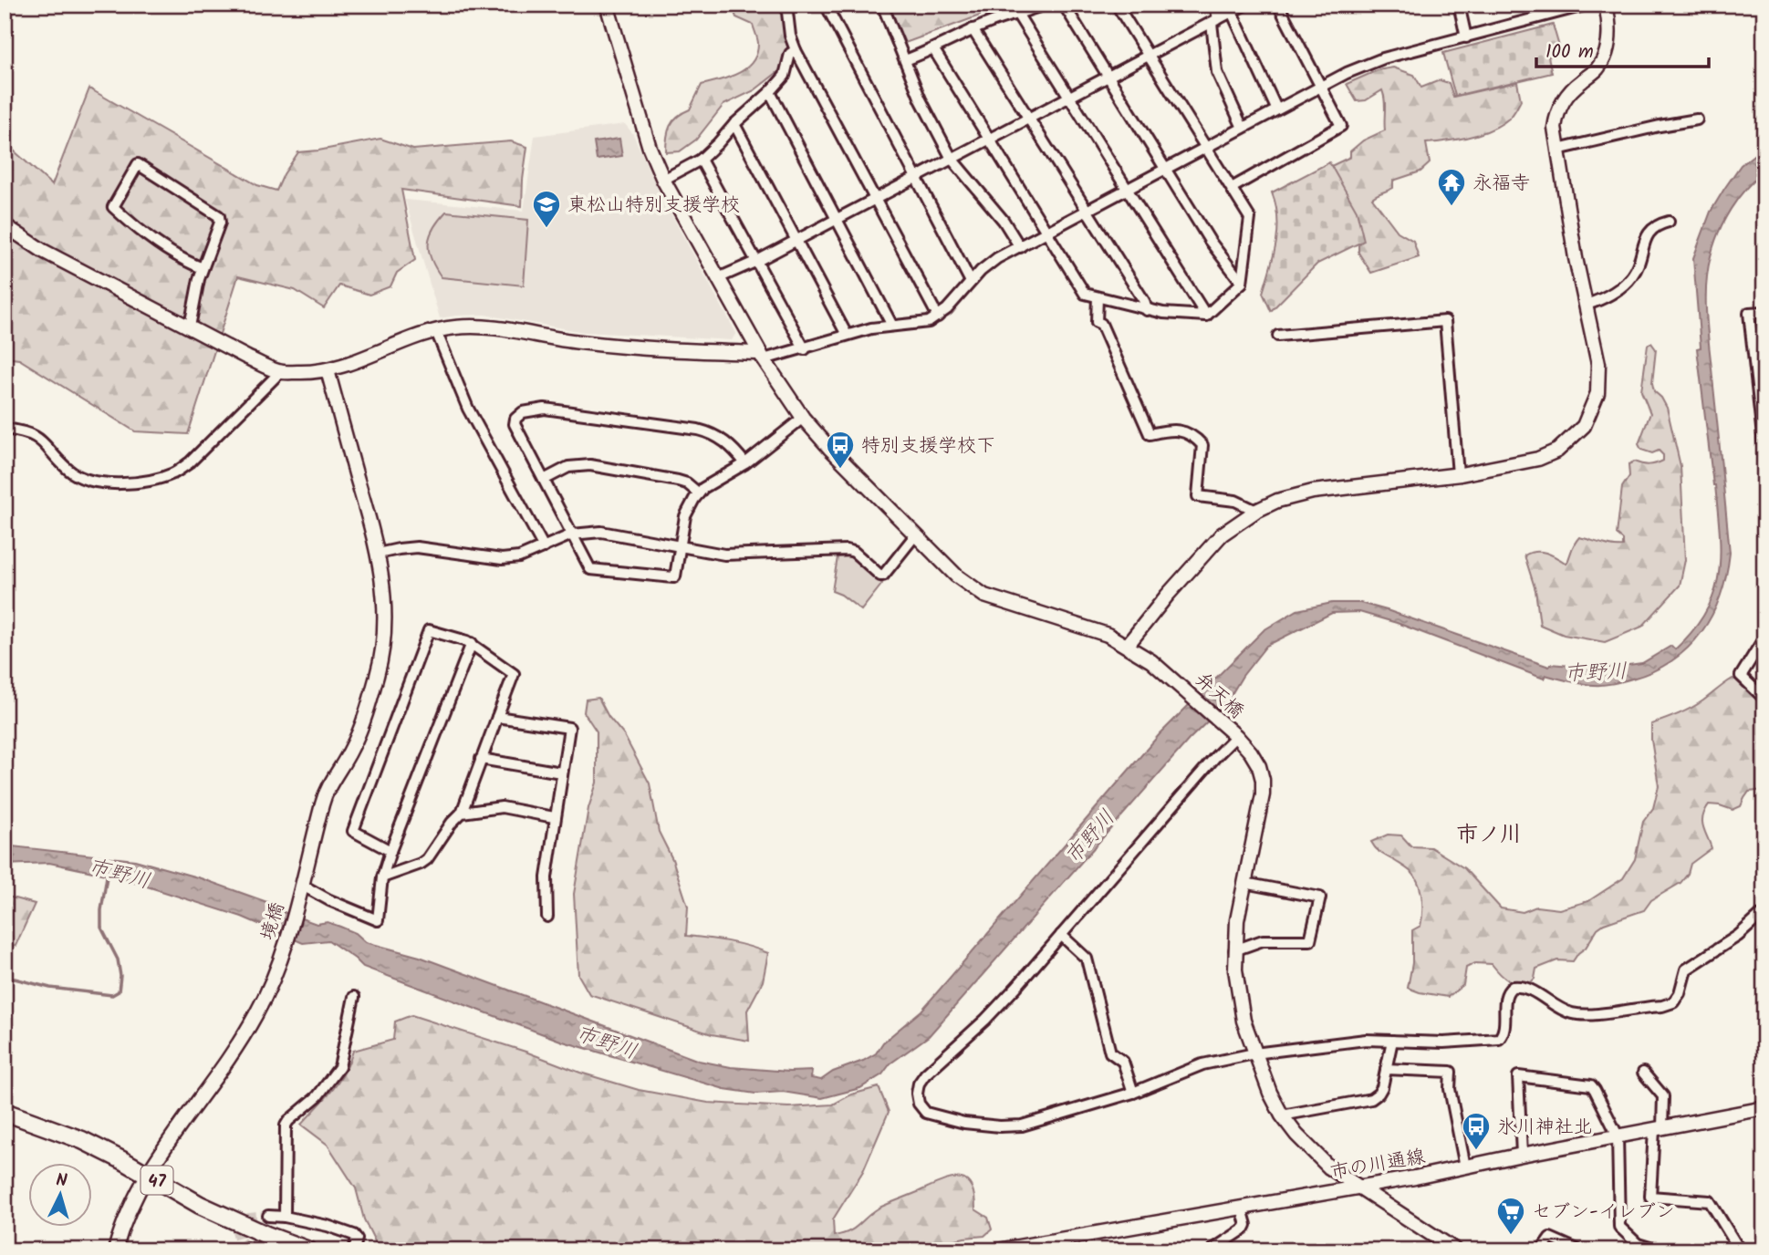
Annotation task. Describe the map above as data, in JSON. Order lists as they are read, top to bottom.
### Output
{
  "streets": {
    "main road": ["47"],
    "street": ["弁天橋", "境橋", "市の川通線"]
  },
  "crossings": [
    ["弁天橋", "市の川通線"],
    ["境橋", "47"]
  ],
  "districts": ["市ノ川"],
  "water": ["市野川"],
  "places": {
    "temple": ["永福寺"],
    "school or university": ["東松山特別支援学校"],
    "bus stop": ["特別支援学校下", "氷川神社北"],
    "supermarket": ["セブン-イレブン"]
  },
  "scale_bar": "100 m",
  "north": "top"
}
